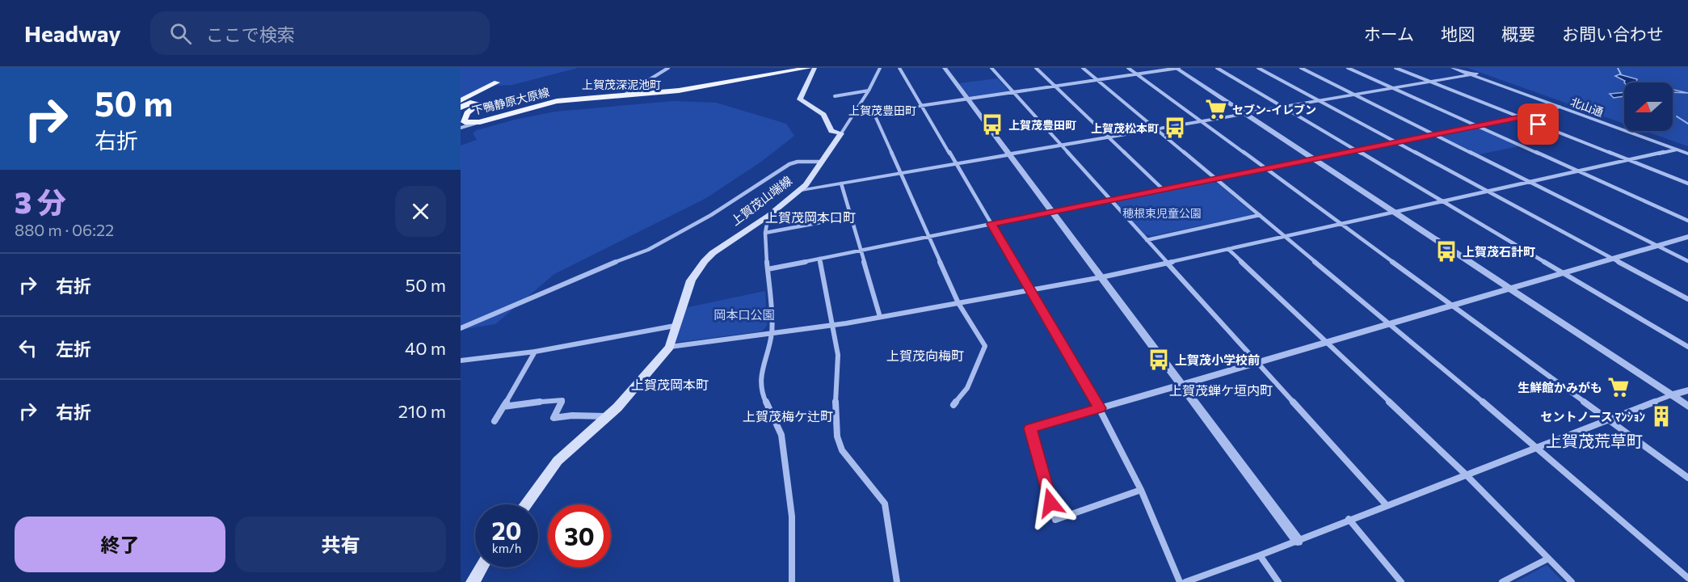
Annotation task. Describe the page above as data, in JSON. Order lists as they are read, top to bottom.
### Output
{
  "streets": {
    "main road": ["下鴨静原大原線", "上賀茂山端線"],
    "street": ["北山通"]
  },
  "districts": [
    "上賀茂深泥池町",
    "上賀茂豊田町",
    "上賀茂岡本口町",
    "上賀茂向梅町",
    "上賀茂岡本町",
    "上賀茂蝉ケ垣内町",
    "上賀茂梅ケ辻町",
    "上賀茂荒草町"
  ],
  "parks": ["穂根束児童公園", "岡本口公園"],
  "places": {
    "supermarket": ["セブン-イレブン", "生鮮館かみがも"],
    "bus stop": [
      "上賀茂豊田町",
      "上賀茂松本町",
      "上賀茂石計町",
      "上賀茂小学校前"
    ],
    "building": ["セントノース ﾏﾝｼｮﾝ"]
  },
  "north": "left",
  "page": {
    "header": "Headway",
    "search": "ここで検索",
    "nav": [
      "ホーム",
      "地図",
      "概要",
      "お問い合わせ"
    ],
    "turn": ["50 m", "右折"],
    "heading": ["3 分", "880 m · 06:22"],
    "list": [
      {
        "name": "右折",
        "value": "50 m"
      },
      {
        "name": "左折",
        "value": "40 m"
      },
      {
        "name": "右折",
        "value": "210 m"
      }
    ],
    "speed": "20 km/h",
    "limit": "30",
    "buttons": ["終了", "共有"]
  }
}
